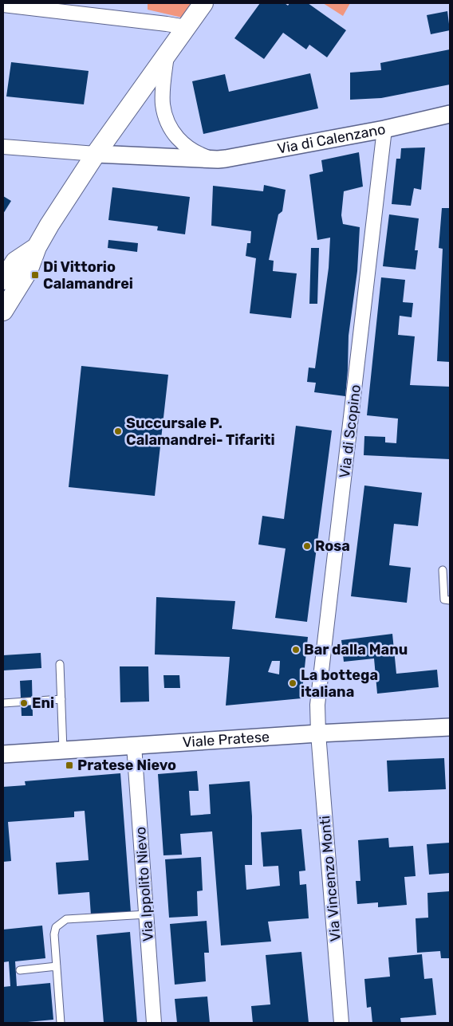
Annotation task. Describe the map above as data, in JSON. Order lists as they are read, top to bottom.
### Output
{
  "streets": {
    "street": [
      "Via di Calenzano",
      "Via di Scopino",
      "Viale Pratese",
      "Via Vincenzo Monti",
      "Via Ippolito Nievo"
    ]
  },
  "crossings": [
    ["Via di Calenzano", "Via di Scopino"],
    ["Via di Scopino", "Viale Pratese"],
    ["Via di Scopino", "Via Vincenzo Monti"],
    ["Viale Pratese", "Via Vincenzo Monti"],
    ["Viale Pratese", "Via Ippolito Nievo"]
  ],
  "places": {
    "transit": ["Di Vittorio Calamandrei", "Pratese Nievo"],
    "other": [
      "Succursale P. Calamandrei- Tifariti",
      "Rosa",
      "Bar dalla Manu",
      "La bottega italiana",
      "Eni"
    ]
  }
}
